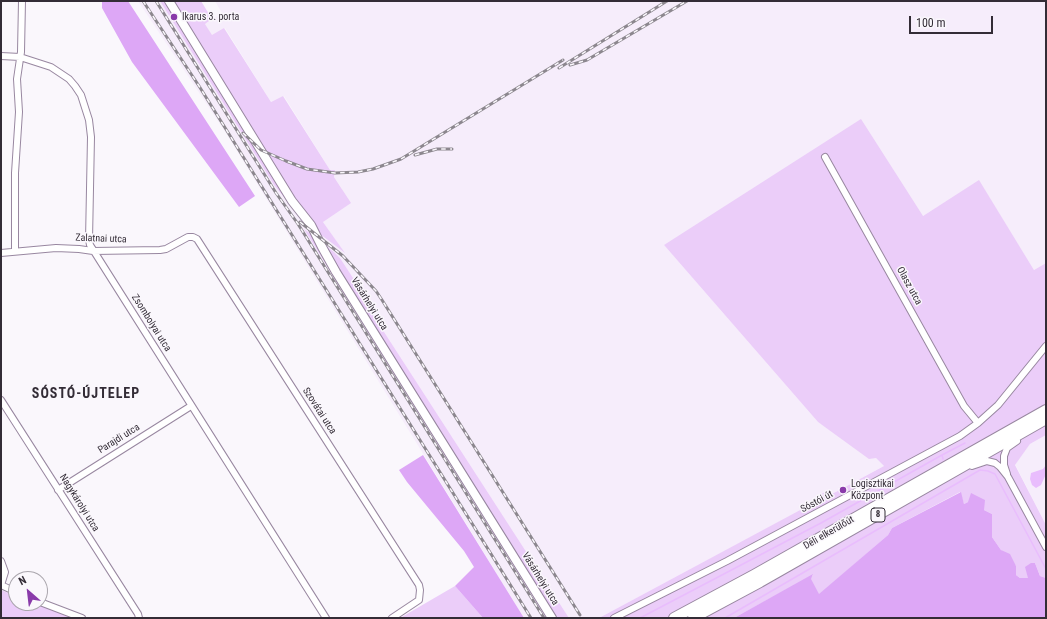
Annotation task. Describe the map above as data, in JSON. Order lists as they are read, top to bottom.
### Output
{
  "streets": {
    "main road": ["8", "Déli elkerülőút"],
    "street": [
      "Zalatnai utca",
      "Olasz utca",
      "Vásárhelyi utca",
      "Zsombolyai utca",
      "Szovátai utca",
      "Parajdi utca",
      "Sóstói út",
      "Nagykárolyi utca"
    ]
  },
  "crossings": [
    ["Zalatnai utca", "Zsombolyai utca"],
    ["Zalatnai utca", "Szovátai utca"],
    ["Olasz utca", "Sóstói út"],
    ["Zsombolyai utca", "Parajdi utca"],
    ["Parajdi utca", "Nagykárolyi utca"]
  ],
  "districts": ["SÓSTÓ-ÚJTELEP"],
  "places": ["Ikarus 3. porta", "Logisztikai Központ"],
  "scale_bar": "100 m",
  "north": "top left"
}
